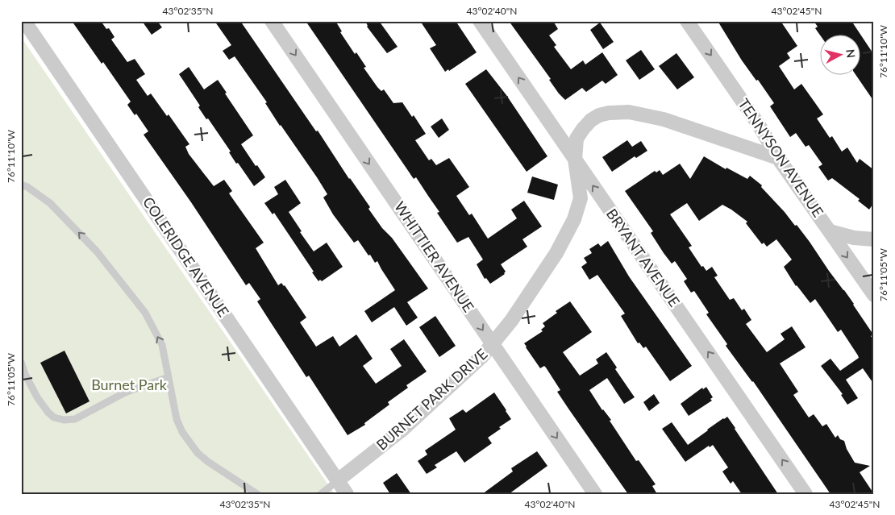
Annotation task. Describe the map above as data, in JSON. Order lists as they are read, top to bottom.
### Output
{
  "streets": {
    "street": [
      "TENNYSON AVENUE",
      "COLERIDGE AVENUE",
      "WHITTIER AVENUE",
      "BRYANT AVENUE",
      "BURNET PARK DRIVE"
    ]
  },
  "crossings": [
    ["TENNYSON AVENUE", "BURNET PARK DRIVE"],
    ["COLERIDGE AVENUE", "BURNET PARK DRIVE"],
    ["WHITTIER AVENUE", "BURNET PARK DRIVE"],
    ["BRYANT AVENUE", "BURNET PARK DRIVE"]
  ],
  "one_way": ["TENNYSON AVENUE", "WHITTIER AVENUE", "BRYANT AVENUE"],
  "parks": ["Burnet Park"],
  "north": "right",
  "coordinates": [
    "43°02'35\"N",
    "43°02'40\"N",
    "43°02'45\"N",
    "76°11'10\"W",
    "76°11'05\"W"
  ]
}
